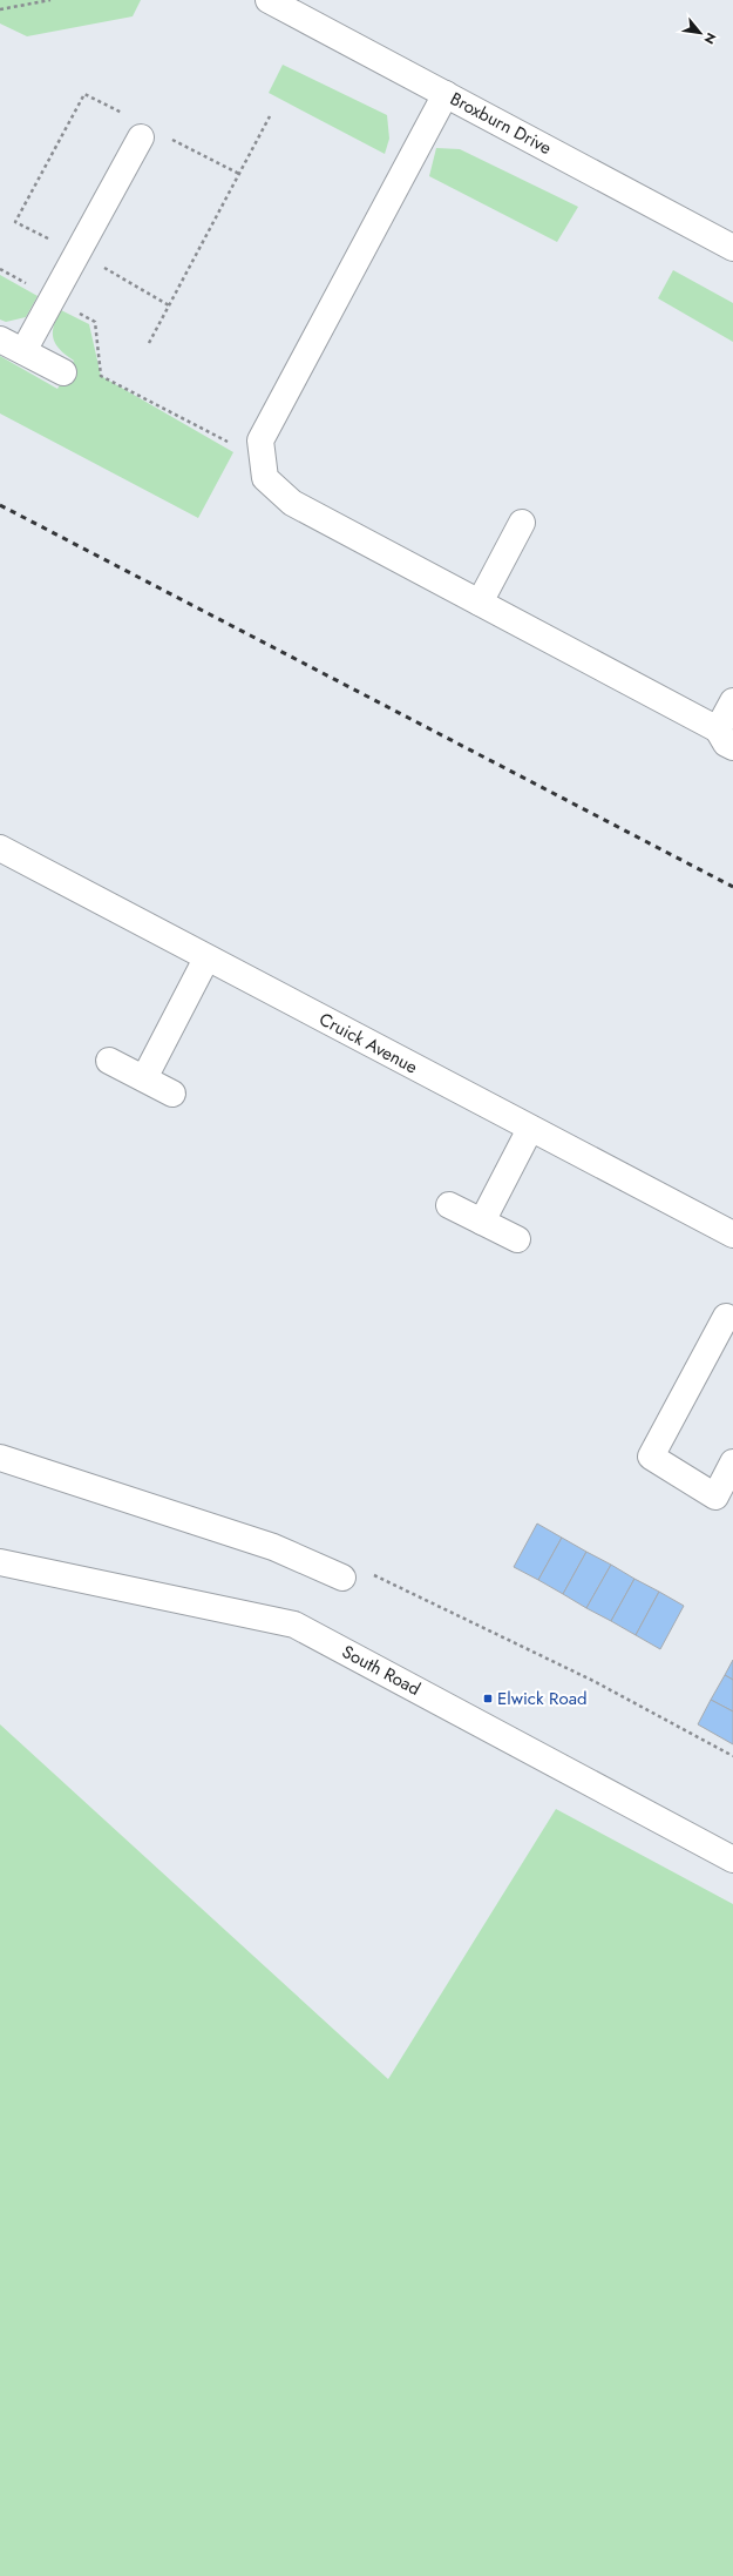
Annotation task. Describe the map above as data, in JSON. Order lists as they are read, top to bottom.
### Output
{
  "streets": {
    "street": ["Broxburn Drive", "Cruick Avenue", "South Road"]
  },
  "places": {
    "transit": ["Elwick Road"]
  },
  "north": "bottom right"
}
